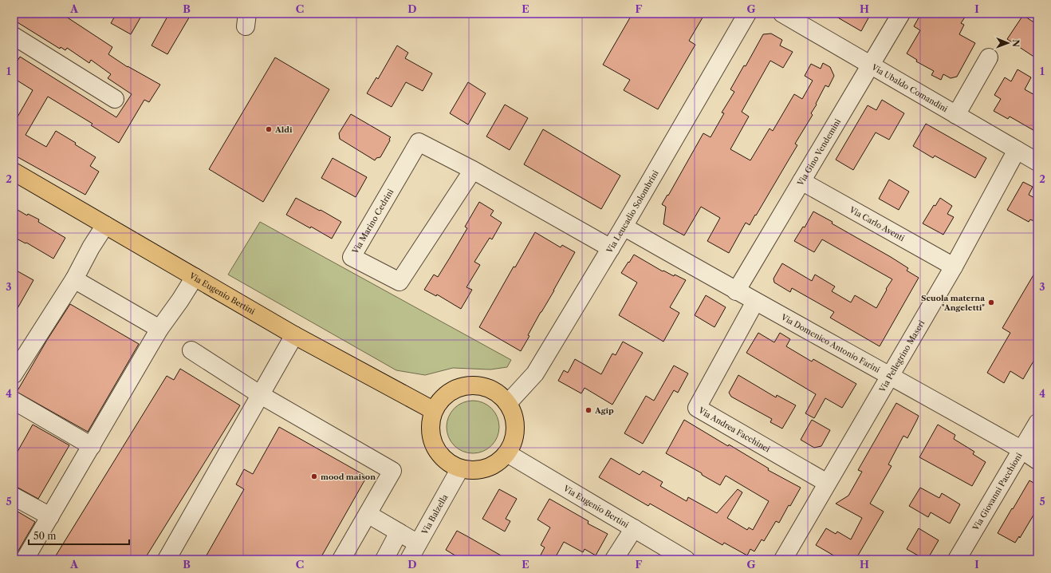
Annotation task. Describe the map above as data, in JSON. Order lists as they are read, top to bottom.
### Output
{
  "streets": {
    "main road": ["Via Eugenio Bertini"],
    "street": [
      "Via Ubaldo Comandini",
      "Via Gino Vendemini",
      "Via Leucadio Solombrini",
      "Via Marino Cedrini",
      "Via Carlo Aventi",
      "Via Domenico Antonio Farini",
      "Via Pellegrino Maseri",
      "Via Andrea Facchinei",
      "Via Giovanni Pacchioni",
      "Via Balzella"
    ]
  },
  "crossings": [
    ["Via Ubaldo Comandini", "Via Gino Vendemini"],
    ["Via Ubaldo Comandini", "Via Pellegrino Maseri"],
    ["Via Gino Vendemini", "Via Carlo Aventi"],
    ["Via Gino Vendemini", "Via Domenico Antonio Farini"],
    ["Via Leucadio Solombrini", "Via Marino Cedrini"],
    ["Via Leucadio Solombrini", "Via Eugenio Bertini"],
    ["Via Leucadio Solombrini", "Via Domenico Antonio Farini"],
    ["Via Leucadio Solombrini", "Via Balzella"],
    ["Via Carlo Aventi", "Via Pellegrino Maseri"],
    ["Via Eugenio Bertini", "Via Balzella"],
    ["Via Domenico Antonio Farini", "Via Pellegrino Maseri"],
    ["Via Domenico Antonio Farini", "Via Andrea Facchinei"],
    ["Via Domenico Antonio Farini", "Via Giovanni Pacchioni"],
    ["Via Pellegrino Maseri", "Via Andrea Facchinei"]
  ],
  "places": [
    "Aldi",
    "Scuola materna \"Angeletti\"",
    "Agip",
    "mood maison"
  ],
  "scale_bar": "50 m",
  "north": "right",
  "grid": {
    "columns": [
      "A",
      "B",
      "C",
      "D",
      "E",
      "F",
      "G",
      "H",
      "I"
    ],
    "rows": [
      "1",
      "2",
      "3",
      "4",
      "5"
    ]
  }
}
